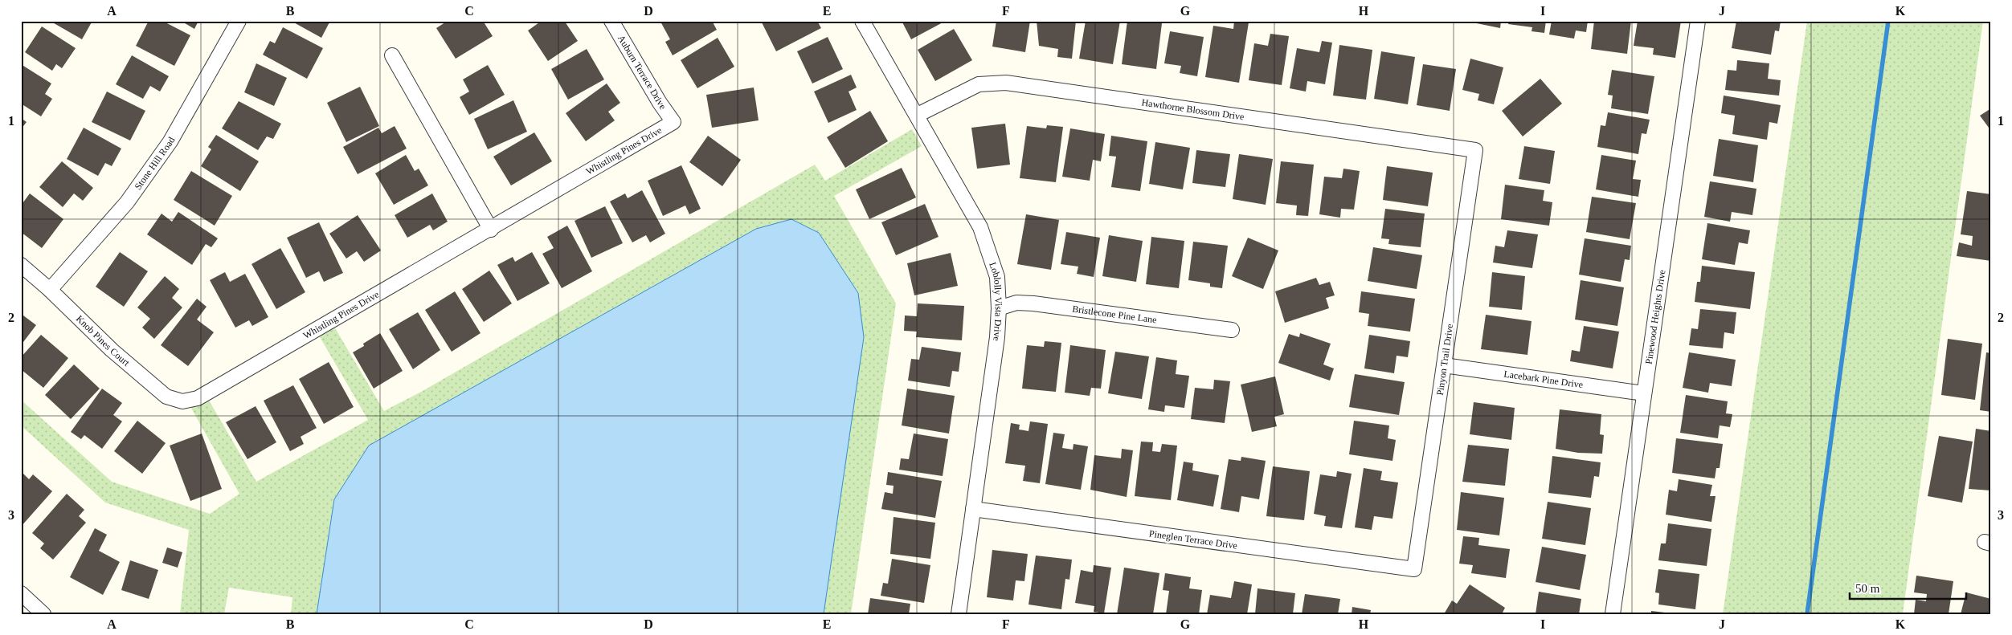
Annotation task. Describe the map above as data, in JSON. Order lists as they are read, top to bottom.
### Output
{
  "streets": {
    "street": [
      "Auburn Terrace Drive",
      "Hawthorne Blossom Drive",
      "Whistling Pines Drive",
      "Stone Hill Road",
      "Loblolly Vista Drive",
      "Bristlecone Pine Lane",
      "Pinewood Heights Drive",
      "Knob Pines Court",
      "Pinyon Trail Drive",
      "Lacebark Pine Drive",
      "Pineglen Terrace Drive"
    ]
  },
  "crossings": [
    ["Auburn Terrace Drive", "Whistling Pines Drive"],
    ["Hawthorne Blossom Drive", "Loblolly Vista Drive"],
    ["Hawthorne Blossom Drive", "Pinyon Trail Drive"],
    ["Whistling Pines Drive", "Knob Pines Court"],
    ["Stone Hill Road", "Knob Pines Court"],
    ["Loblolly Vista Drive", "Bristlecone Pine Lane"],
    ["Loblolly Vista Drive", "Pineglen Terrace Drive"],
    ["Pinewood Heights Drive", "Lacebark Pine Drive"],
    ["Pinyon Trail Drive", "Lacebark Pine Drive"],
    ["Pinyon Trail Drive", "Pineglen Terrace Drive"]
  ],
  "scale_bar": "50 m",
  "grid": {
    "columns": [
      "A",
      "B",
      "C",
      "D",
      "E",
      "F",
      "G",
      "H",
      "I",
      "J",
      "K"
    ],
    "rows": ["1", "2", "3"]
  }
}
